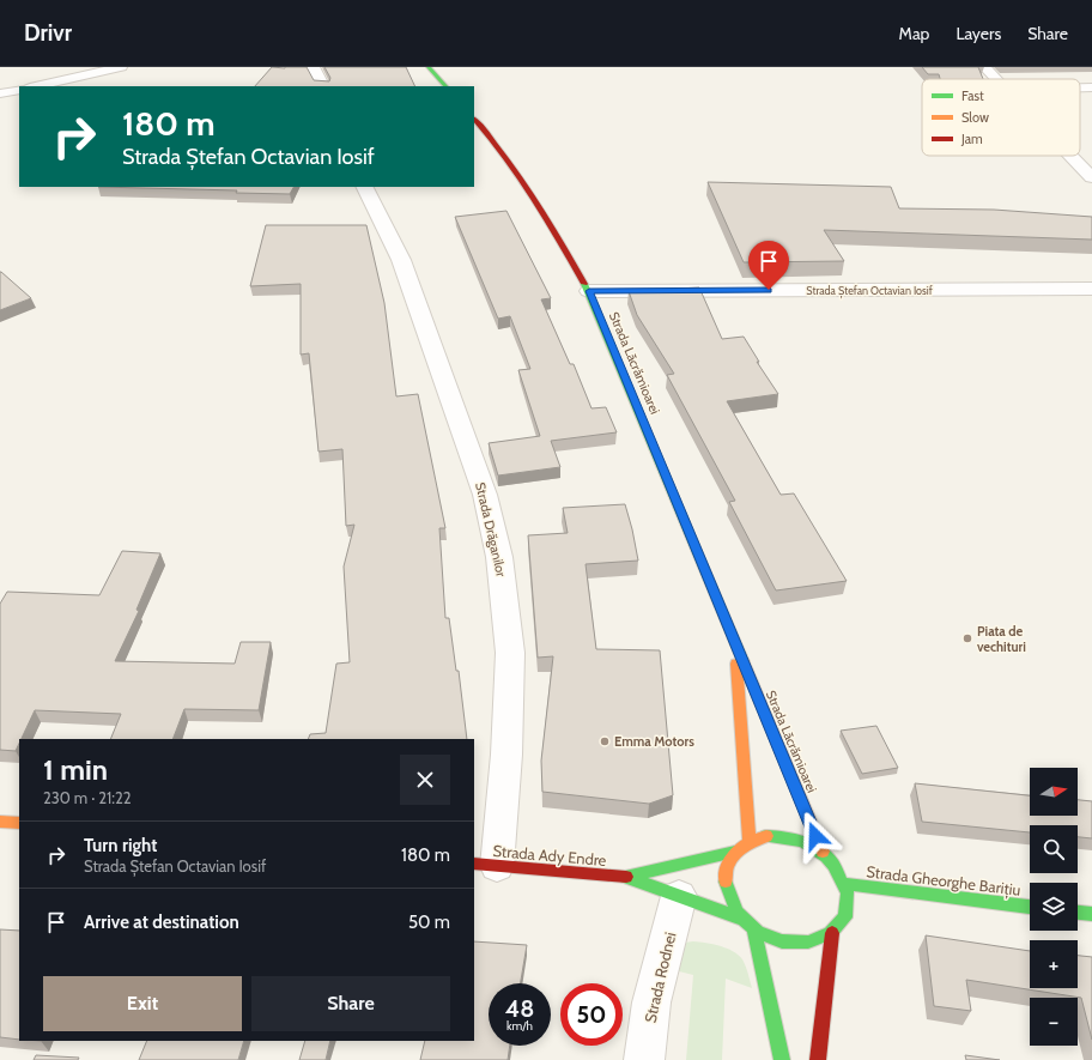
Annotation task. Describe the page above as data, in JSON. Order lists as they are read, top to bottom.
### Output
{
  "streets": {
    "main road": ["Strada Lăcrămioarei", "Strada Ady Endre", "Strada Gheorghe Barițiu"],
    "street": ["Strada Ștefan Octavian Iosif", "Strada Drăganilor", "Strada Rodnei"]
  },
  "crossings": [
    ["Strada Ștefan Octavian Iosif", "Strada Lăcrămioarei"],
    ["Strada Lăcrămioarei", "Strada Ady Endre"],
    ["Strada Lăcrămioarei", "Strada Gheorghe Barițiu"],
    ["Strada Drăganilor", "Strada Ady Endre"],
    ["Strada Ady Endre", "Strada Gheorghe Barițiu"],
    ["Strada Ady Endre", "Strada Rodnei"]
  ],
  "places": ["Piata de vechituri", "Emma Motors"],
  "legend": ["Fast", "Slow", "Jam"],
  "north": "right",
  "page": {
    "header": "Drivr",
    "nav": ["Map", "Layers", "Share"],
    "turn": ["180 m", "Strada Ștefan Octavian Iosif"],
    "heading": ["1 min", "230 m · 21:22"],
    "map_buttons": ["+", "−"],
    "list": [
      {
        "name": "Turn right",
        "note": "Strada Ștefan Octavian Iosif",
        "value": "180 m"
      },
      {
        "name": "Arrive at destination",
        "value": "50 m"
      }
    ],
    "buttons": ["Exit", "Share"],
    "speed": "48 km/h",
    "limit": "50"
  }
}
